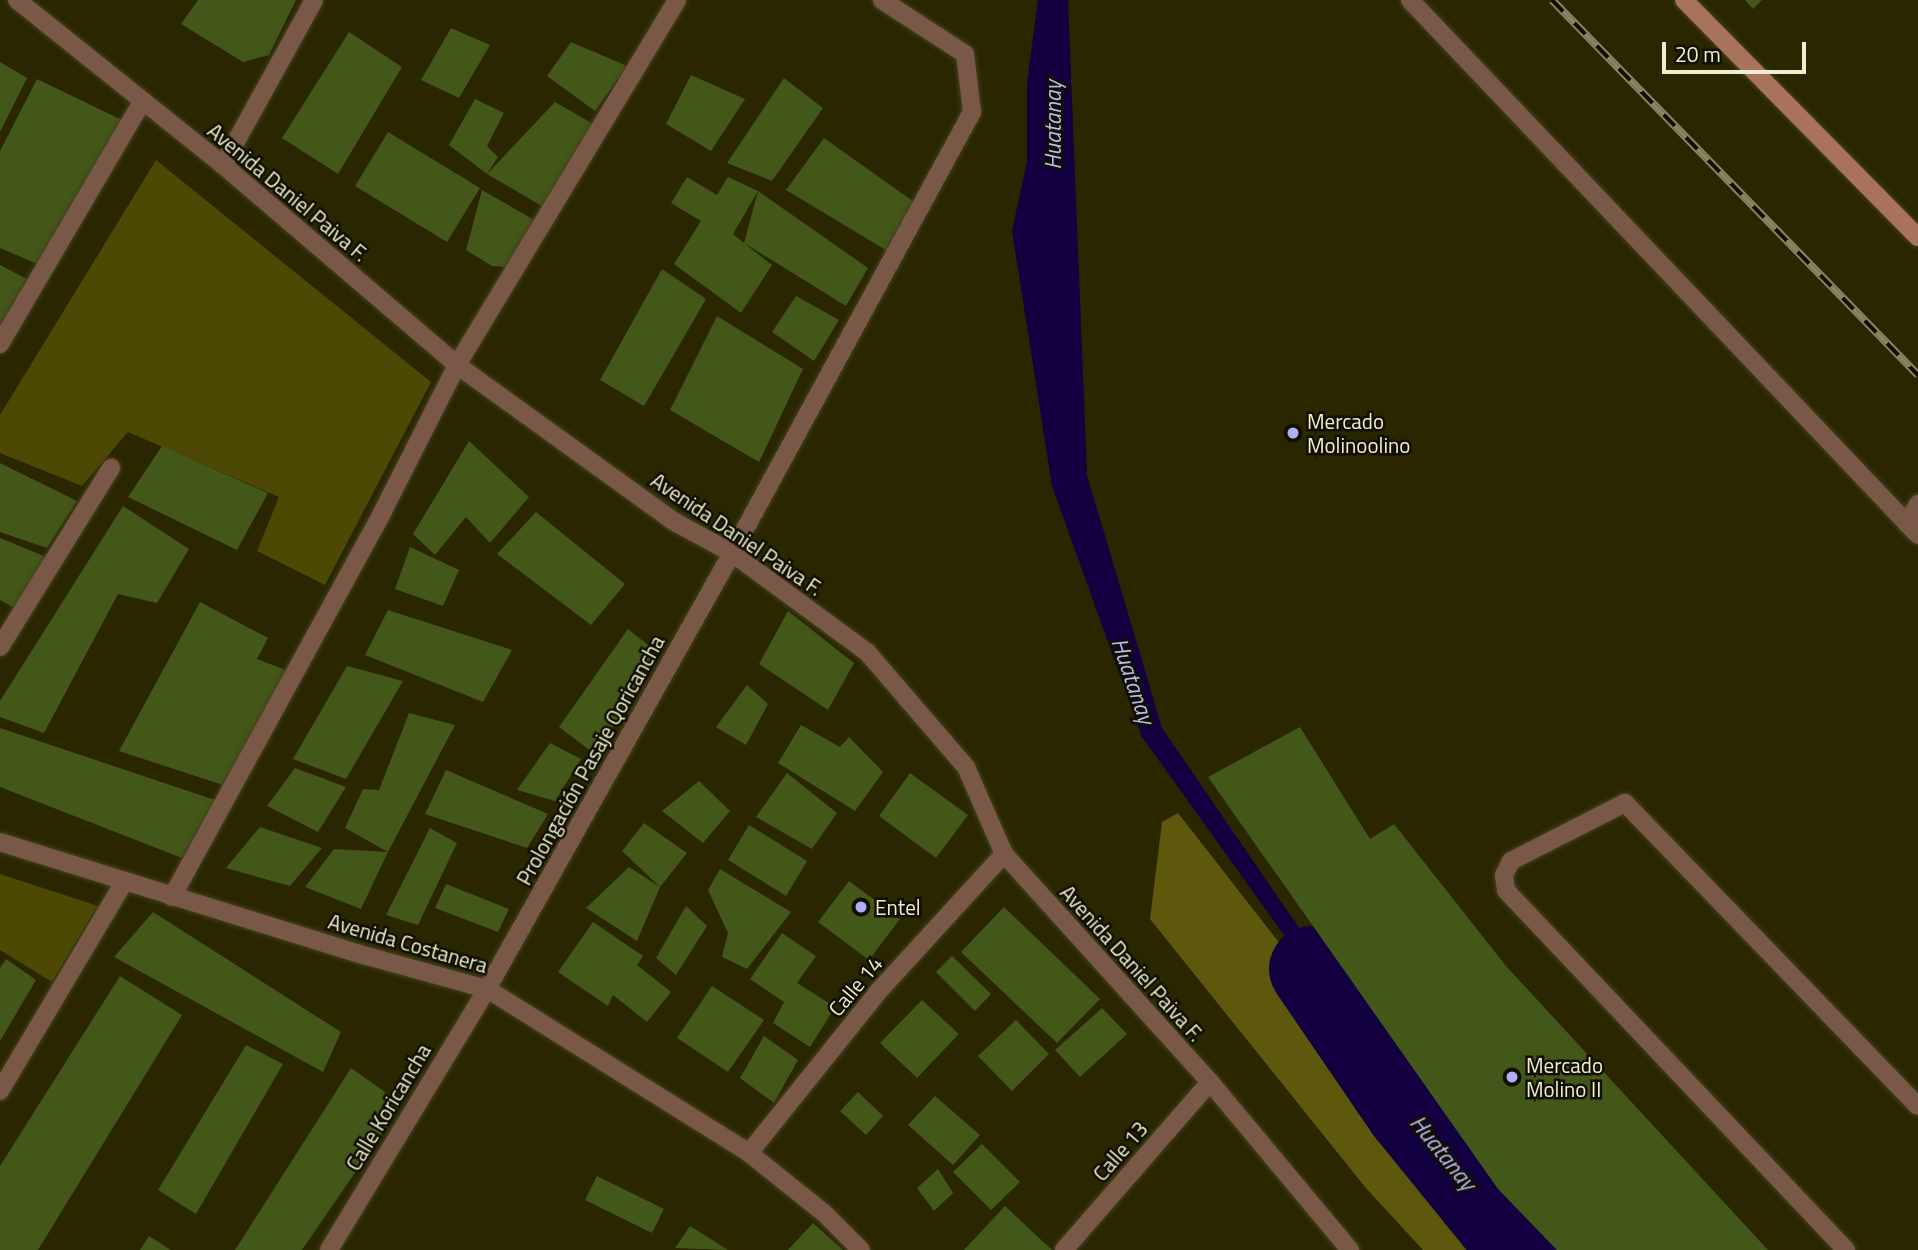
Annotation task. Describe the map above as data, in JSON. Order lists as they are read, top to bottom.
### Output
{
  "streets": {
    "street": [
      "Avenida Daniel Paiva F.",
      "Prolongación Pasaje Qoricancha",
      "Avenida Costanera",
      "Calle 14",
      "Calle Koricancha",
      "Calle 13"
    ]
  },
  "crossings": [
    ["Avenida Daniel Paiva F.", "Prolongación Pasaje Qoricancha"],
    ["Avenida Daniel Paiva F.", "Calle 14"],
    ["Avenida Daniel Paiva F.", "Calle 13"],
    ["Prolongación Pasaje Qoricancha", "Avenida Costanera"],
    ["Prolongación Pasaje Qoricancha", "Calle Koricancha"],
    ["Avenida Costanera", "Calle 14"],
    ["Avenida Costanera", "Calle Koricancha"]
  ],
  "water": ["Huatanay"],
  "places": ["Mercado Molinoolino", "Entel", "Mercado Molino II"],
  "scale_bar": "20 m"
}
